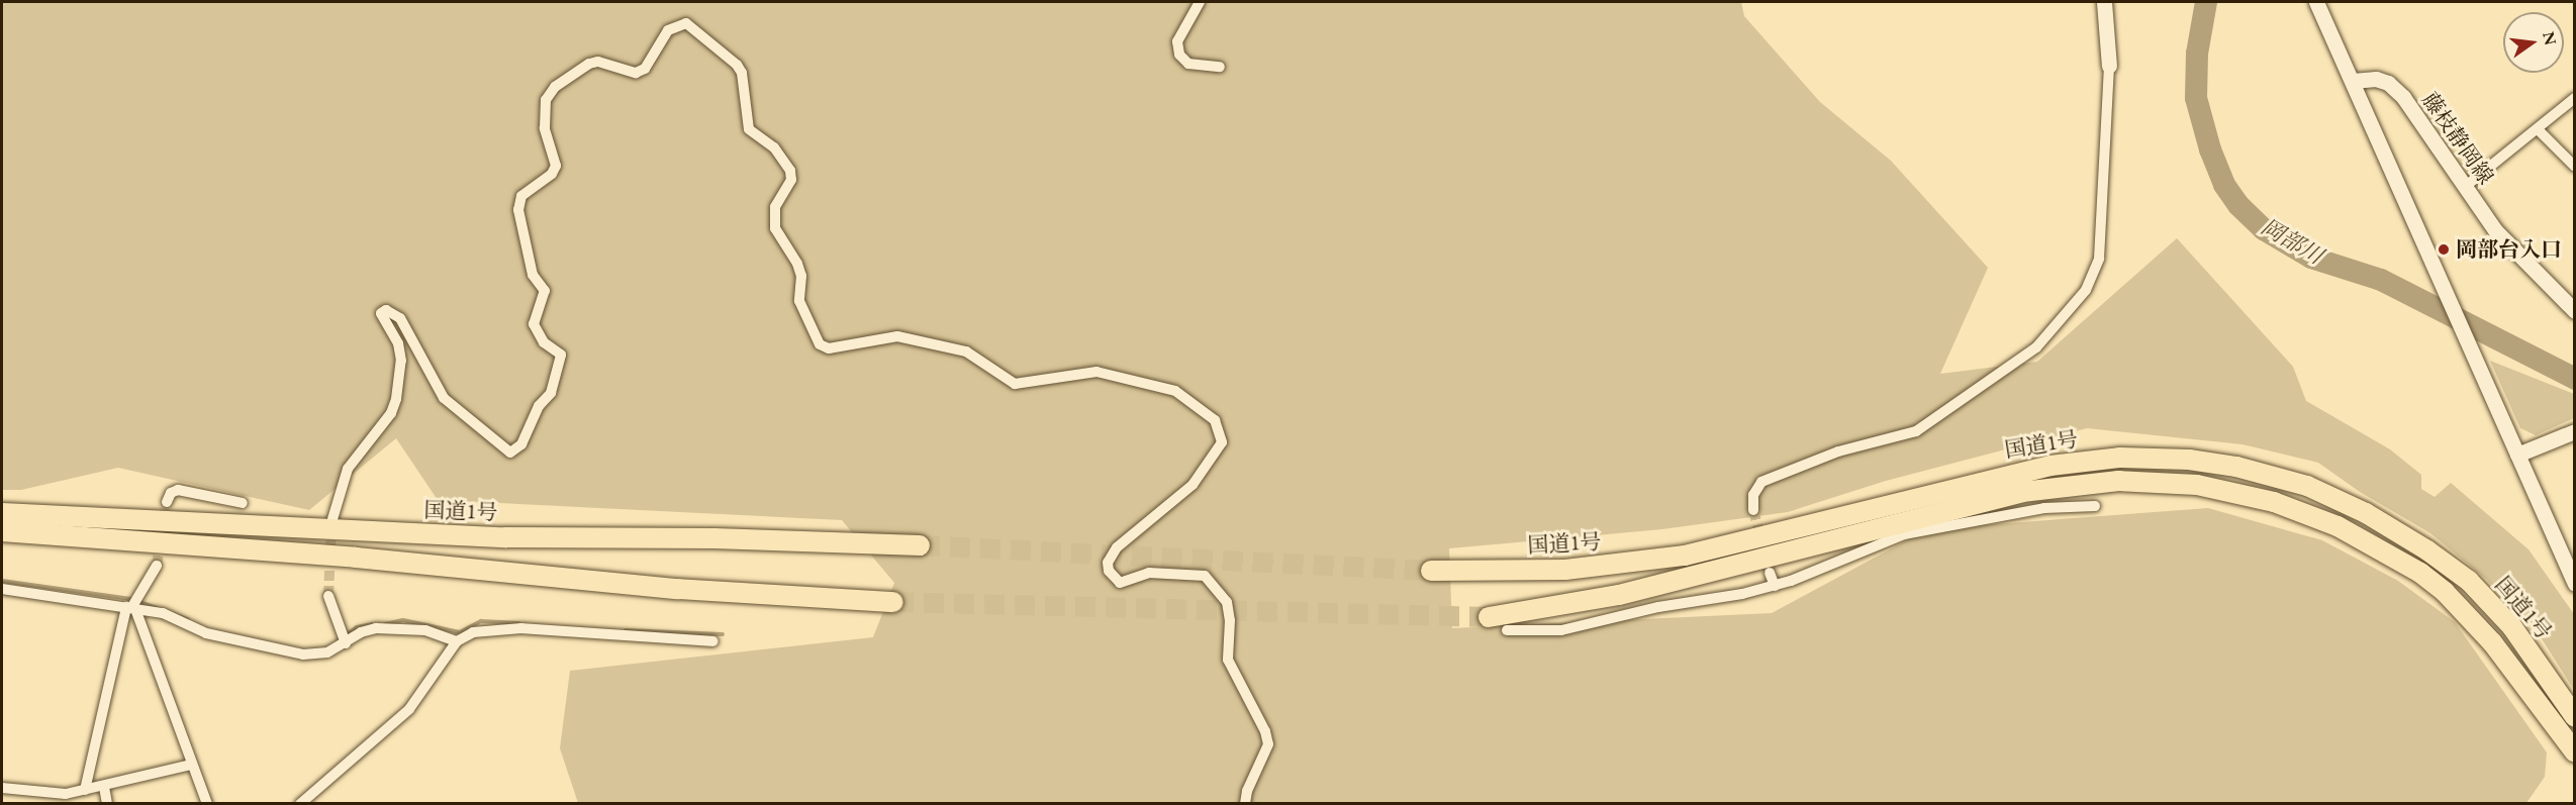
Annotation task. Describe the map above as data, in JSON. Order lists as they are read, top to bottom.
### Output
{
  "streets": {
    "highway": ["国道1号"],
    "street": ["藤枝静岡線"]
  },
  "water": ["岡部川"],
  "places": ["岡部台入口"],
  "north": "right"
}
